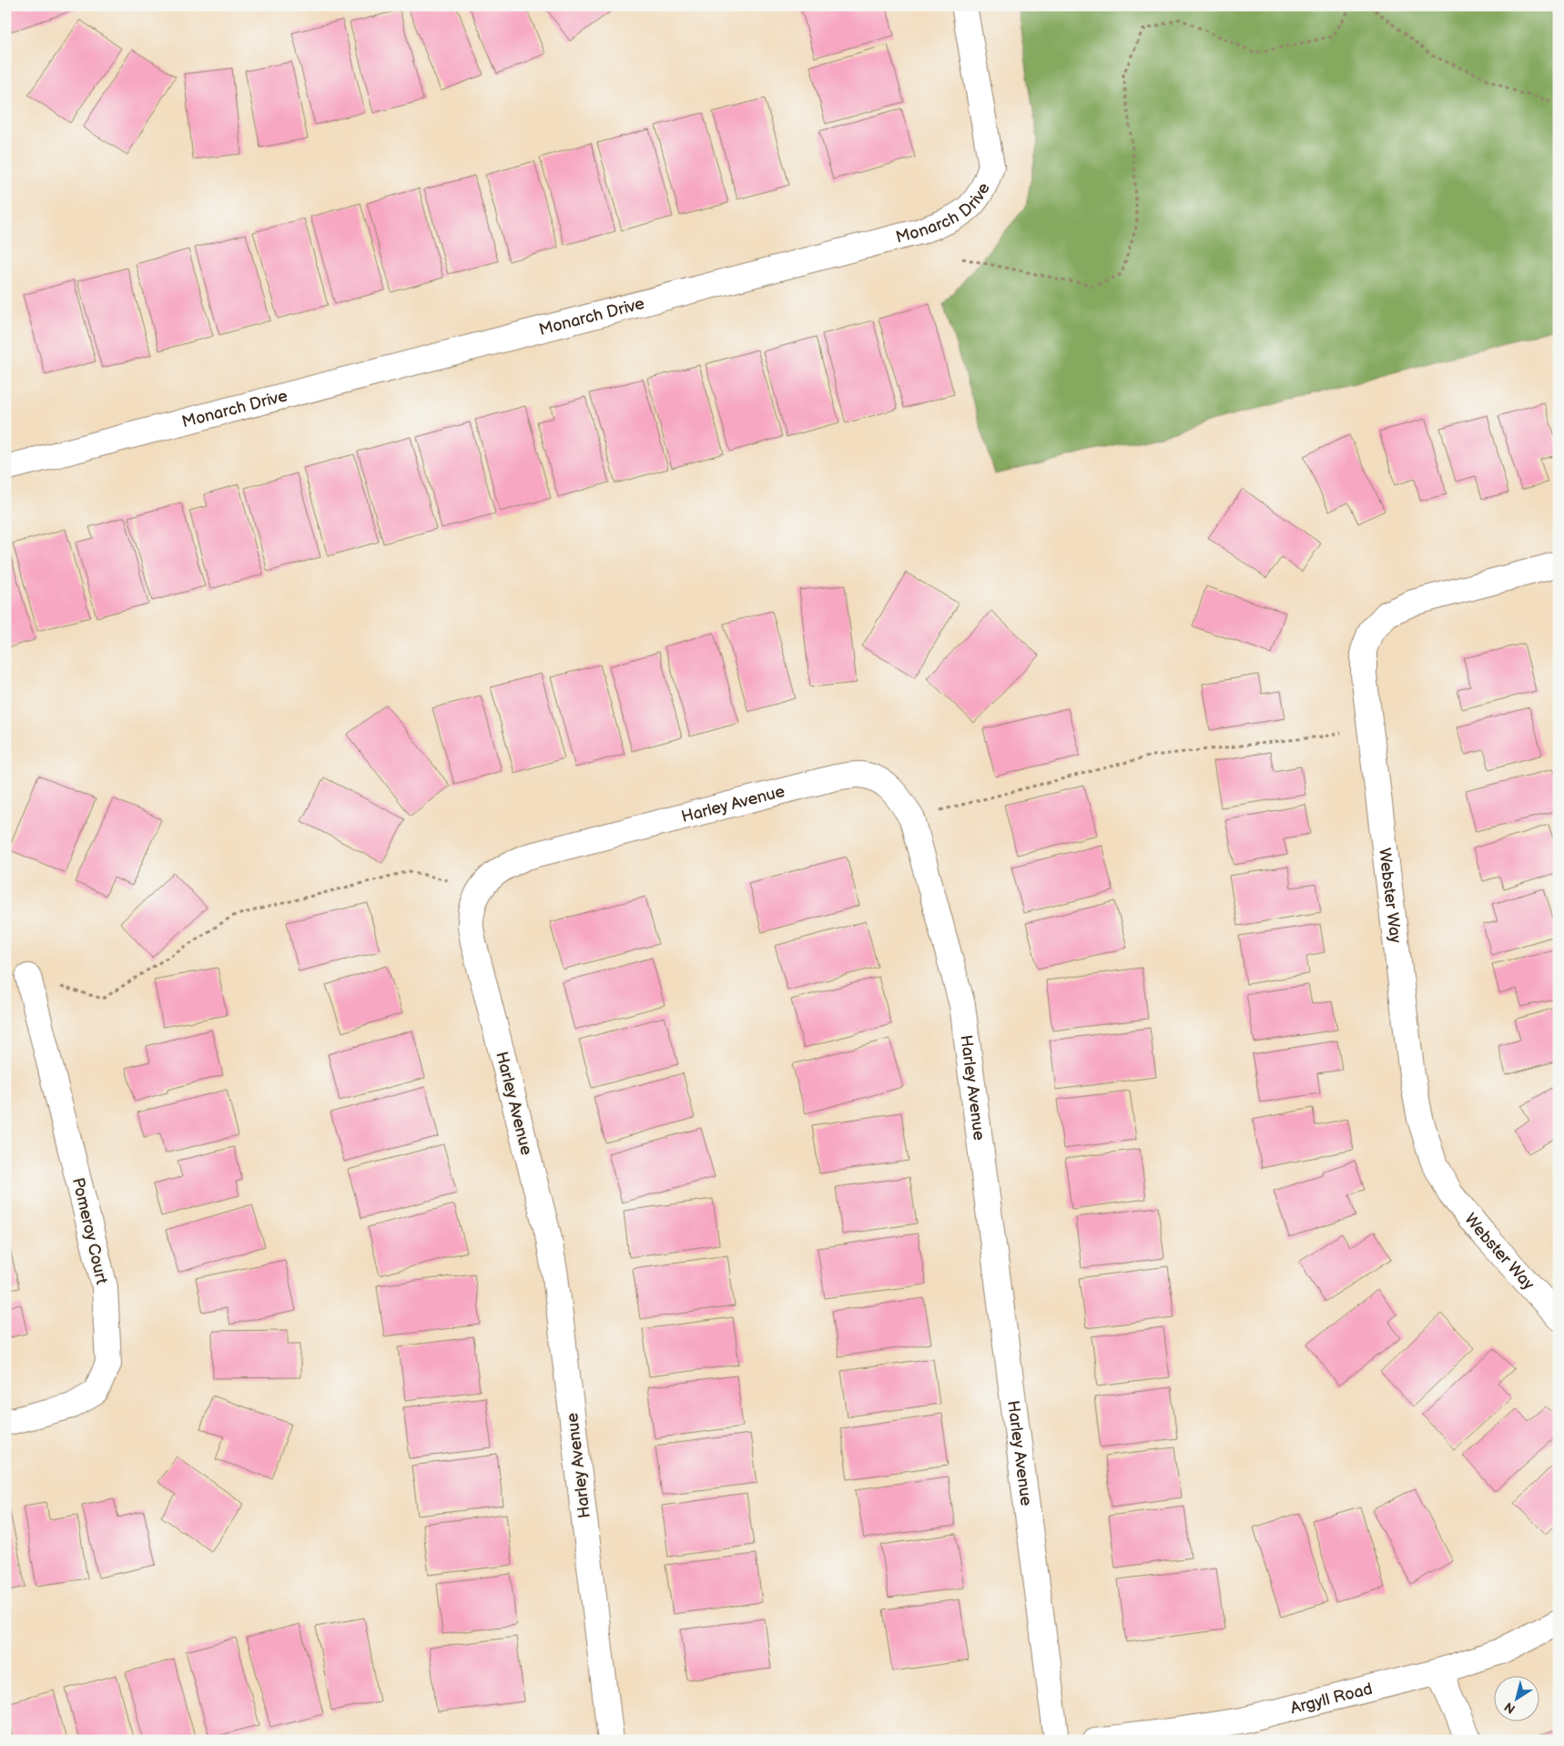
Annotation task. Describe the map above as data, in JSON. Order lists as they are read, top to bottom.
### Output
{
  "streets": {
    "street": [
      "Monarch Drive",
      "Harley Avenue",
      "Webster Way",
      "Pomeroy Court",
      "Argyll Road"
    ]
  },
  "north": "bottom left"
}
